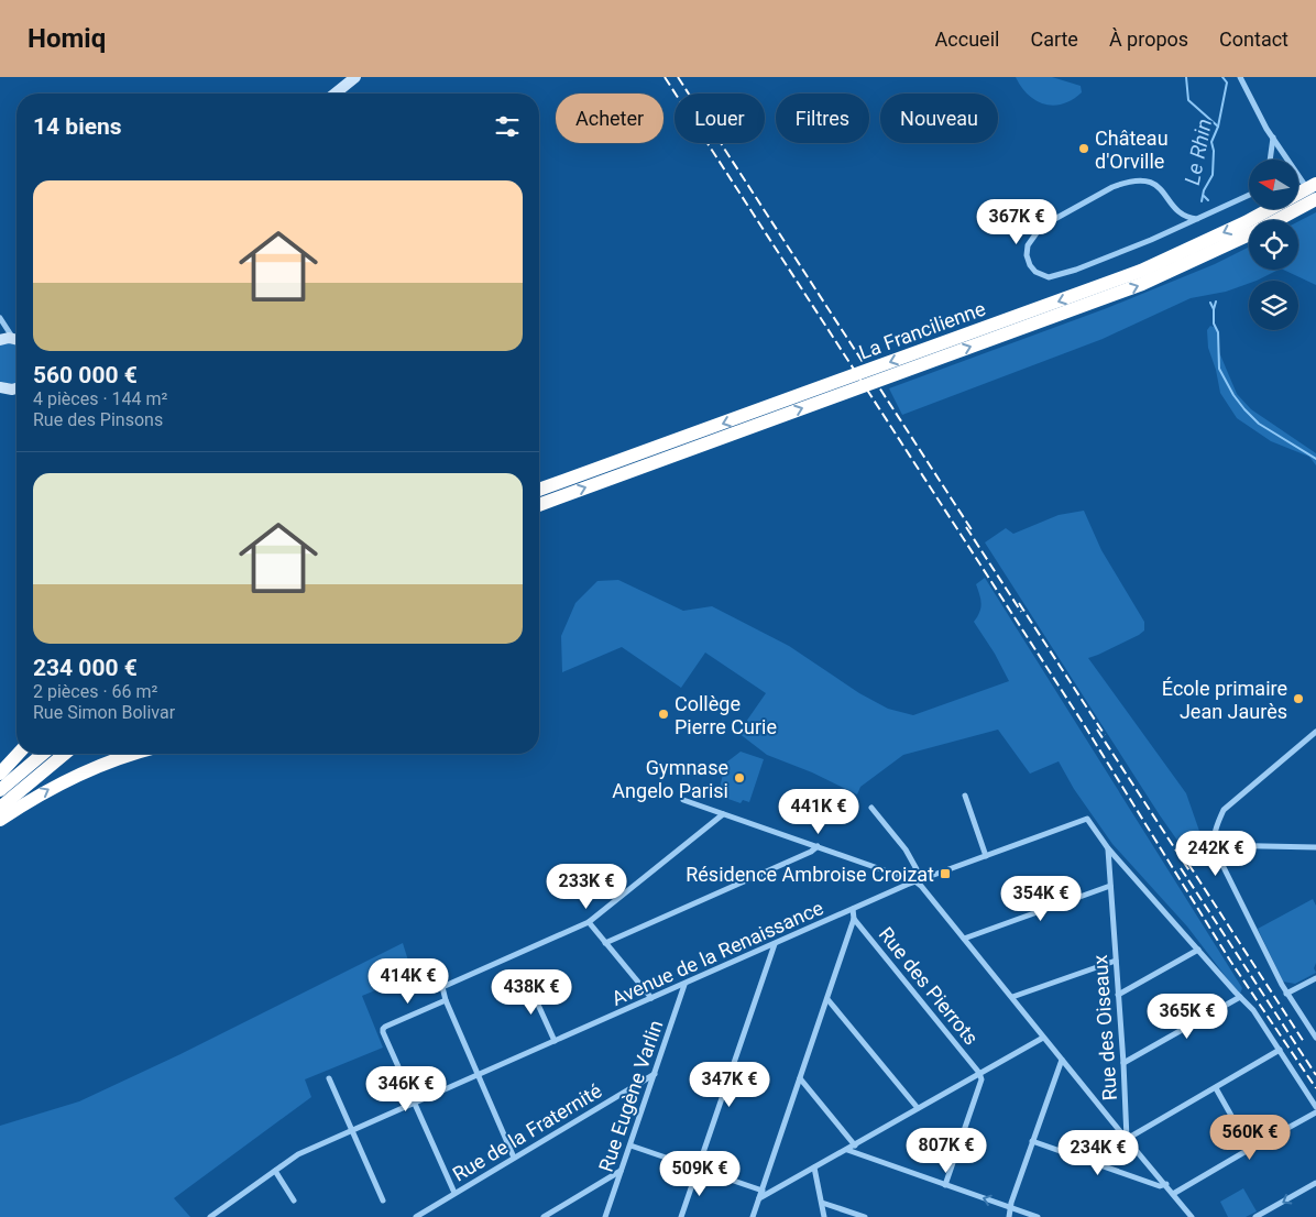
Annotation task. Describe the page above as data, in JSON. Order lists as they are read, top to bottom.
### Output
{
  "streets": {
    "highway": ["La Francilienne"],
    "street": [
      "Avenue de la Renaissance",
      "Rue des Pierrots",
      "Rue des Oiseaux",
      "Rue Eugène Varlin",
      "Rue de la Fraternité"
    ]
  },
  "crossings": [
    ["Avenue de la Renaissance", "Rue des Oiseaux"],
    ["Avenue de la Renaissance", "Rue Eugène Varlin"],
    ["Rue Eugène Varlin", "Rue de la Fraternité"]
  ],
  "water": ["Le Rhin"],
  "places": {
    "other": [
      "Château d'Orville",
      "École primaire Jean Jaurès",
      "Collège Pierre Curie",
      "Gymnase Angelo Parisi"
    ],
    "transit": ["Résidence Ambroise Croizat"]
  },
  "north": "left",
  "page": {
    "header": "Homiq",
    "nav": [
      "Accueil",
      "Carte",
      "À propos",
      "Contact"
    ],
    "chip": [
      "Acheter",
      "Louer",
      "Filtres",
      "Nouveau"
    ],
    "heading": "14 biens",
    "list": [
      {
        "name": "560 000 €",
        "note": "4 pièces · 144 m² · Rue des Pinsons"
      },
      {
        "name": "234 000 €",
        "note": "2 pièces · 66 m² · Rue Simon Bolivar"
      }
    ],
    "price": [
      "367K €",
      "441K €",
      "242K €",
      "233K €",
      "354K €",
      "414K €",
      "438K €",
      "365K €",
      "347K €",
      "346K €",
      "560K €",
      "807K €",
      "234K €",
      "509K €"
    ]
  }
}
